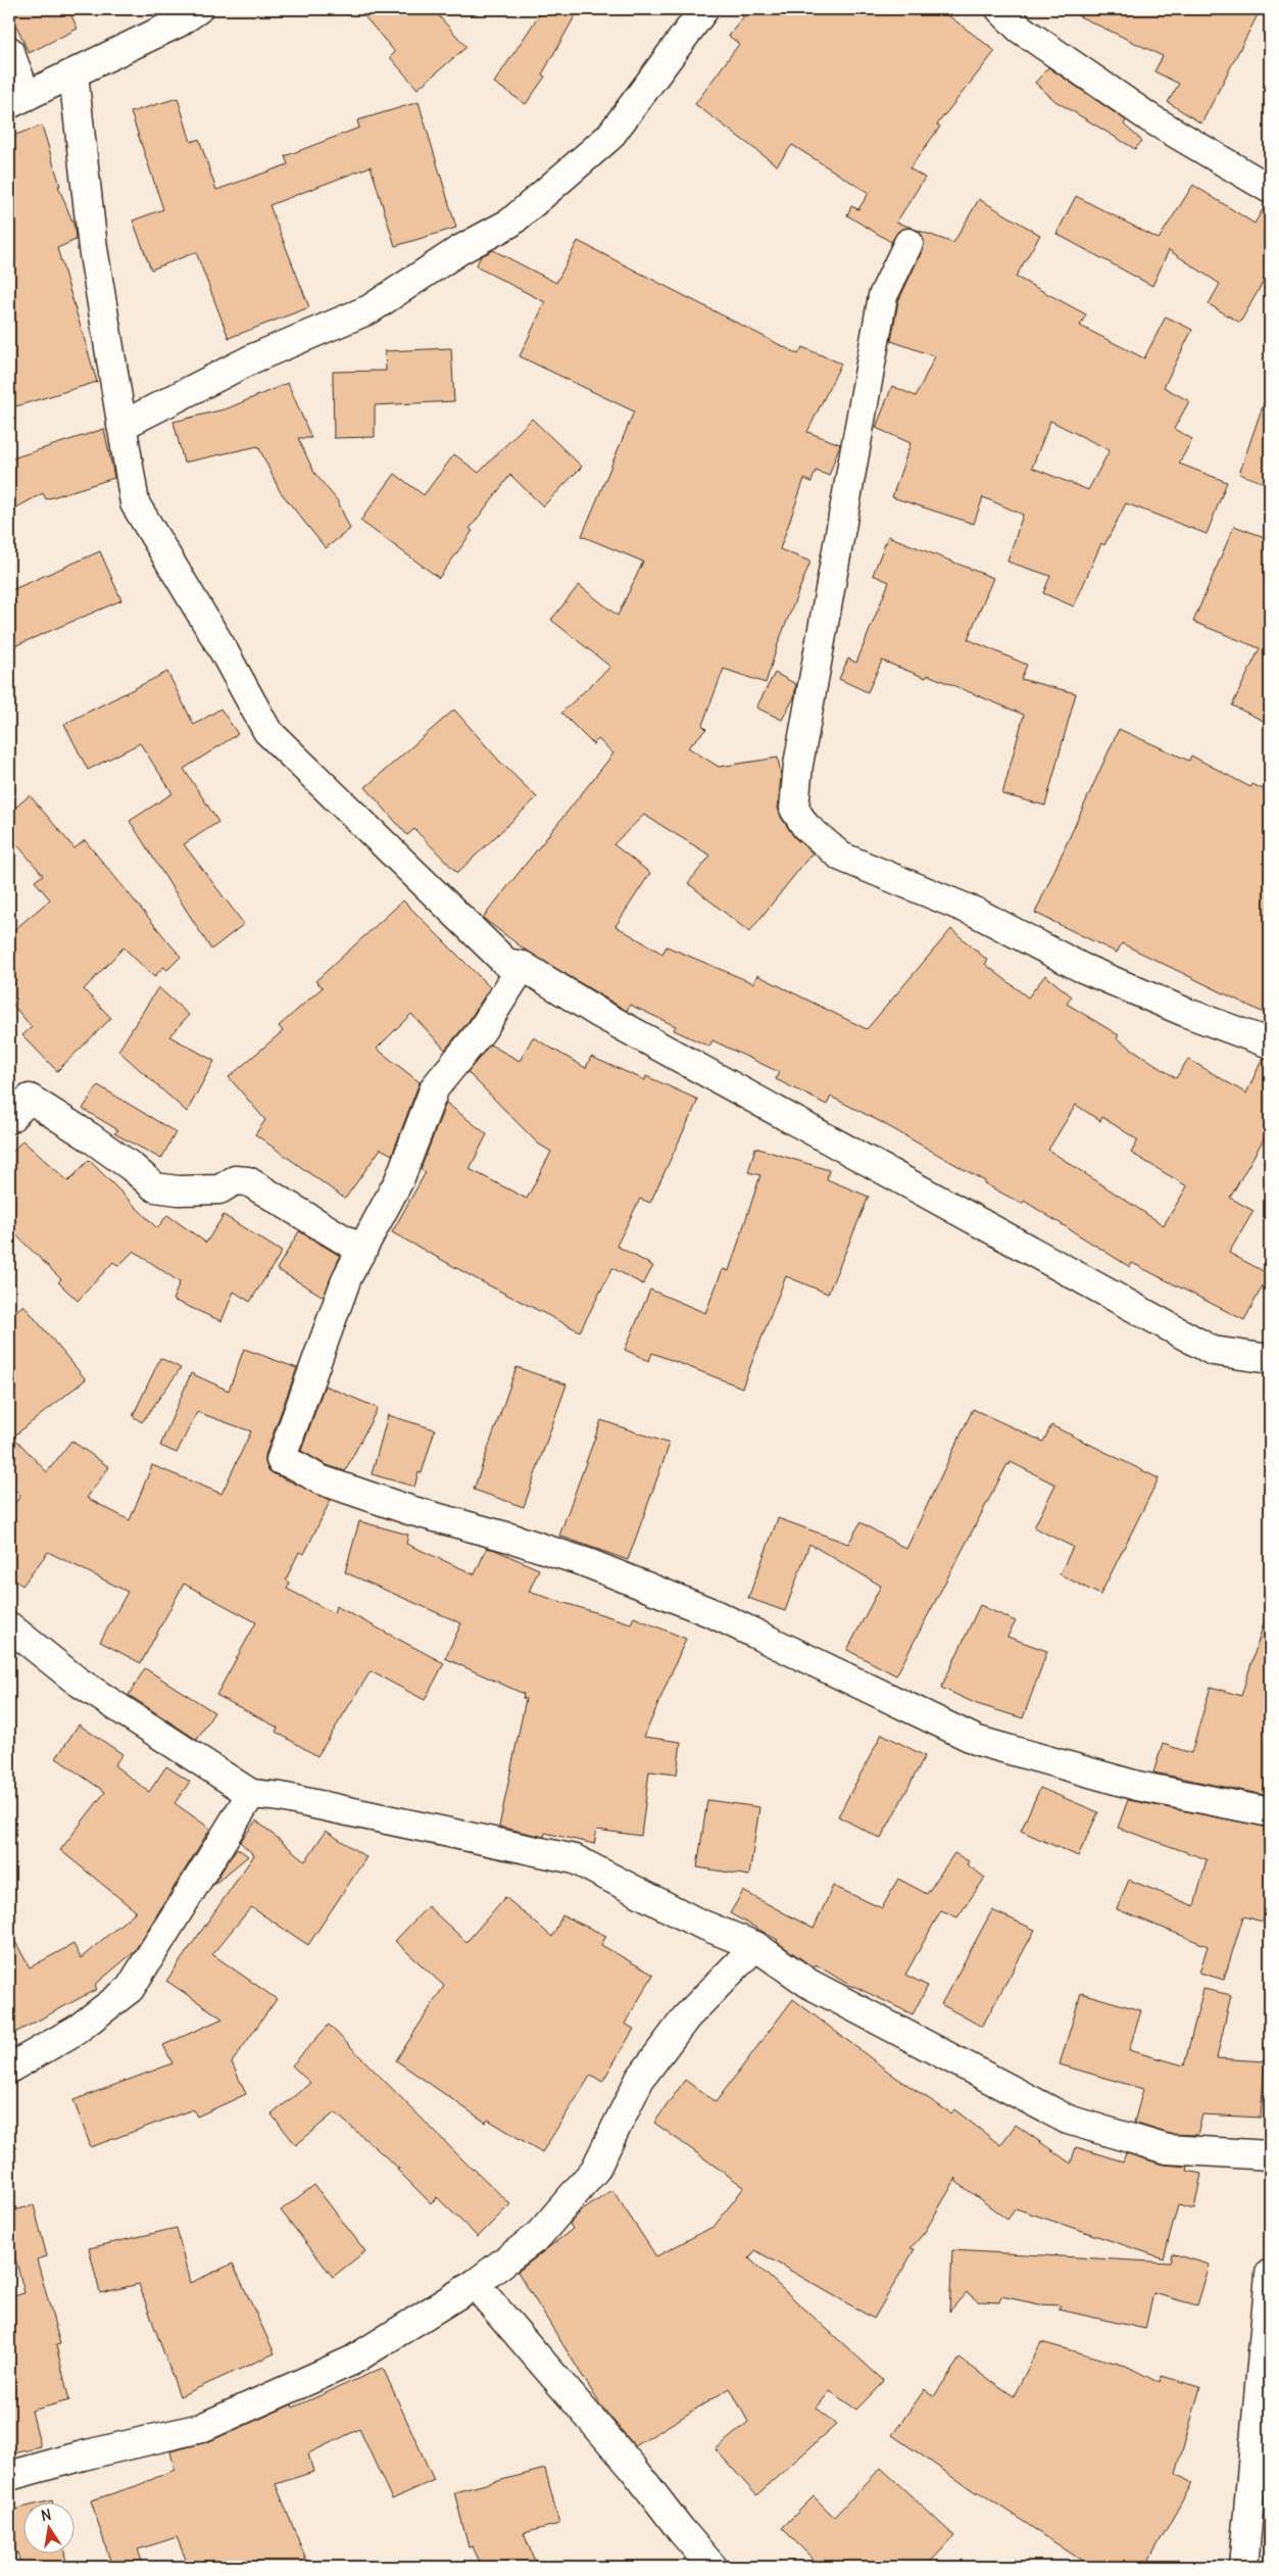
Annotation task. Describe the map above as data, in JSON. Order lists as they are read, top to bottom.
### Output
{
  "north": "top"
}
